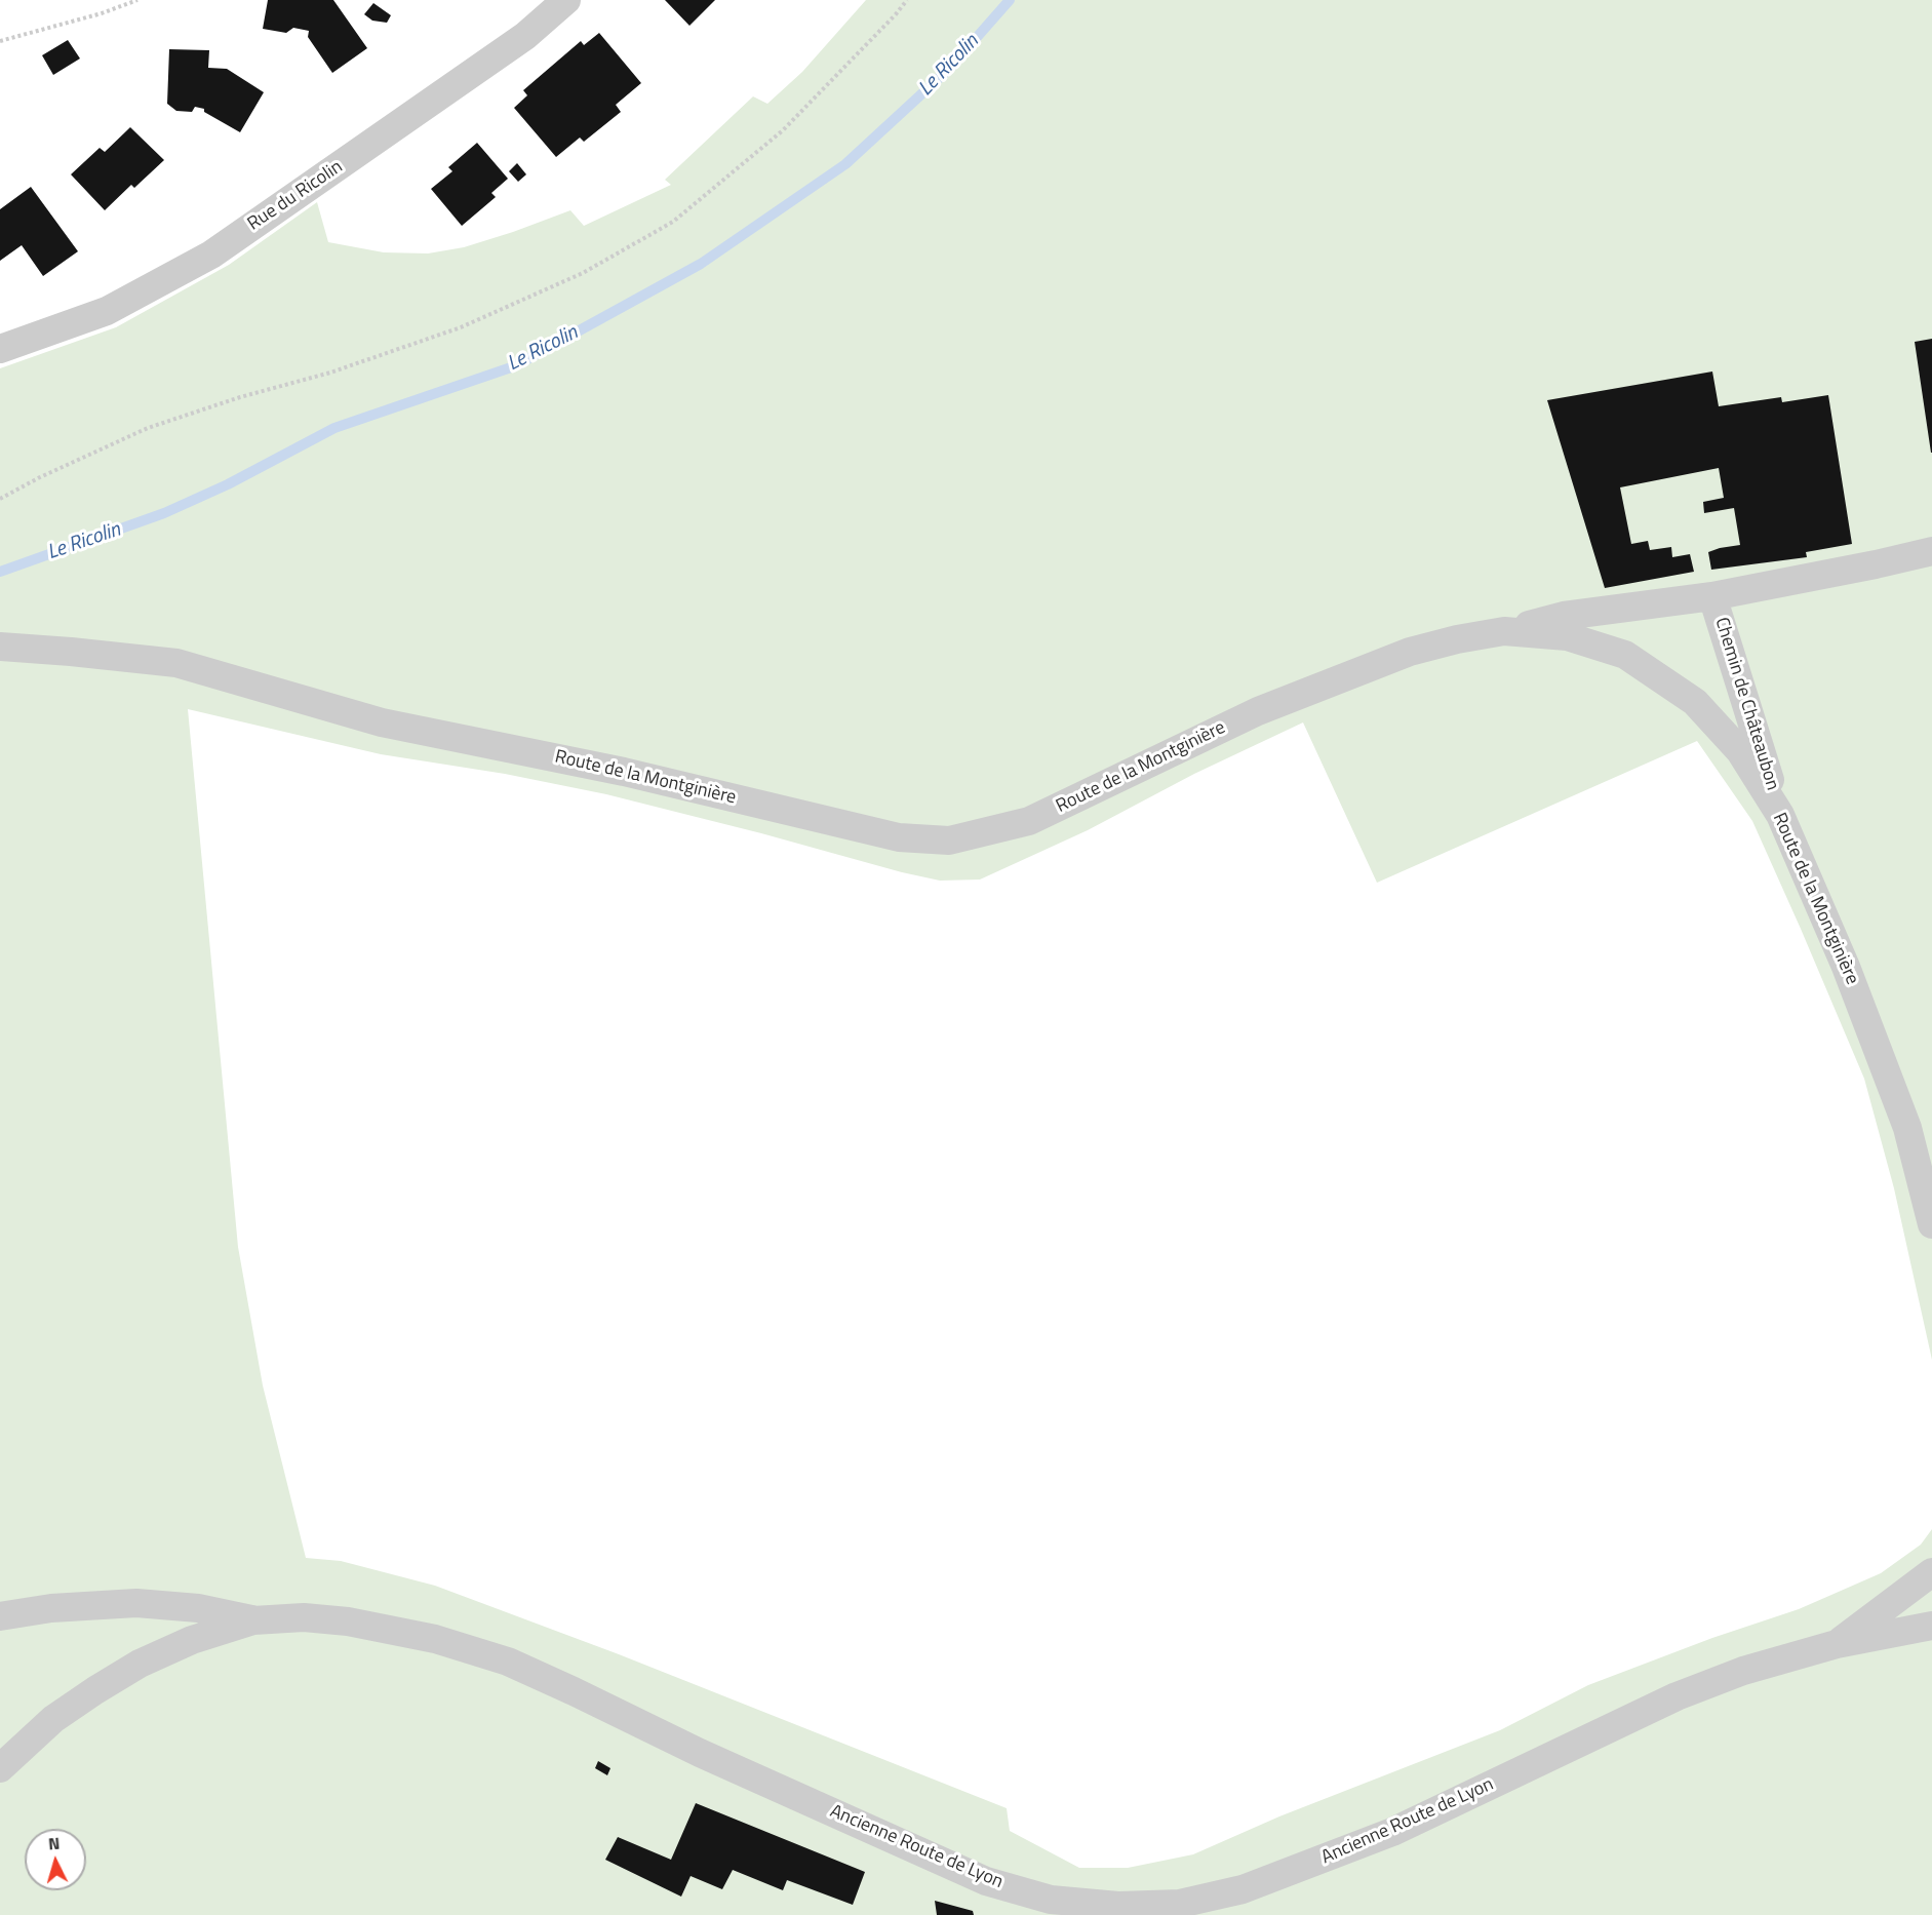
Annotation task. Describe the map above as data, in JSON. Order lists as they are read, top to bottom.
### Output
{
  "streets": {
    "street": [
      "Rue du Ricolin",
      "Chemin de Châteaubon",
      "Route de la Montginière",
      "Ancienne Route de Lyon"
    ]
  },
  "crossings": [
    ["Chemin de Châteaubon", "Route de la Montginière"]
  ],
  "water": ["Le Ricolin"],
  "north": "top"
}
